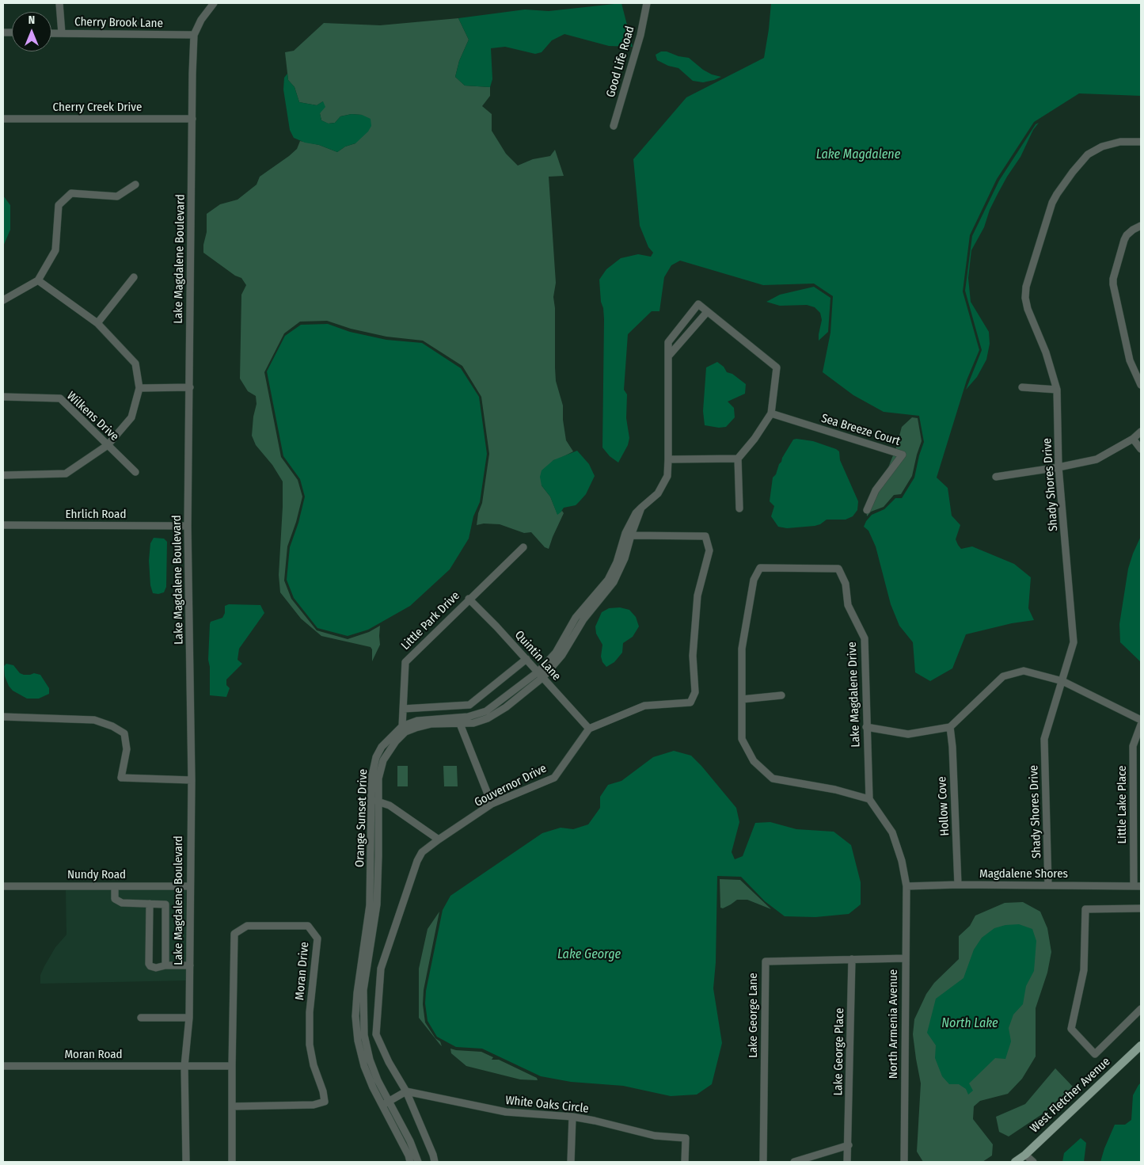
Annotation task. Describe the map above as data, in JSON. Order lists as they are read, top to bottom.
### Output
{
  "streets": {
    "main road": ["West Fletcher Avenue"],
    "street": [
      "Cherry Brook Lane",
      "Good Life Road",
      "Cherry Creek Drive",
      "Lake Magdalene Boulevard",
      "Wilkens Drive",
      "Sea Breeze Court",
      "Shady Shores Drive",
      "Ehrlich Road",
      "Little Park Drive",
      "Quintin Lane",
      "Lake Magdalene Drive",
      "Gouvernor Drive",
      "Little Lake Place",
      "Hollow Cove",
      "Orange Sunset Drive",
      "Magdalene Shores",
      "Nundy Road",
      "Moran Drive",
      "Lake George Lane",
      "North Armenia Avenue",
      "Lake George Place",
      "Moran Road",
      "White Oaks Circle"
    ]
  },
  "crossings": [
    ["Cherry Brook Lane", "Lake Magdalene Boulevard"],
    ["Cherry Creek Drive", "Lake Magdalene Boulevard"],
    ["Lake Magdalene Boulevard", "Ehrlich Road"],
    ["Lake Magdalene Boulevard", "Nundy Road"],
    ["Lake Magdalene Boulevard", "Moran Road"],
    ["Shady Shores Drive", "Magdalene Shores"],
    ["Little Park Drive", "Quintin Lane"],
    ["Little Park Drive", "Gouvernor Drive"],
    ["Little Park Drive", "Orange Sunset Drive"],
    ["Quintin Lane", "Gouvernor Drive"],
    ["Quintin Lane", "Orange Sunset Drive"],
    ["Gouvernor Drive", "Orange Sunset Drive"],
    ["Gouvernor Drive", "White Oaks Circle"],
    ["Little Lake Place", "Magdalene Shores"],
    ["Hollow Cove", "Magdalene Shores"],
    ["Magdalene Shores", "North Armenia Avenue"],
    ["Moran Drive", "Moran Road"],
    ["Lake George Lane", "North Armenia Avenue"],
    ["Lake George Lane", "Lake George Place"]
  ],
  "water": ["Lake Magdalene", "Lake George", "North Lake"],
  "north": "top"
}
